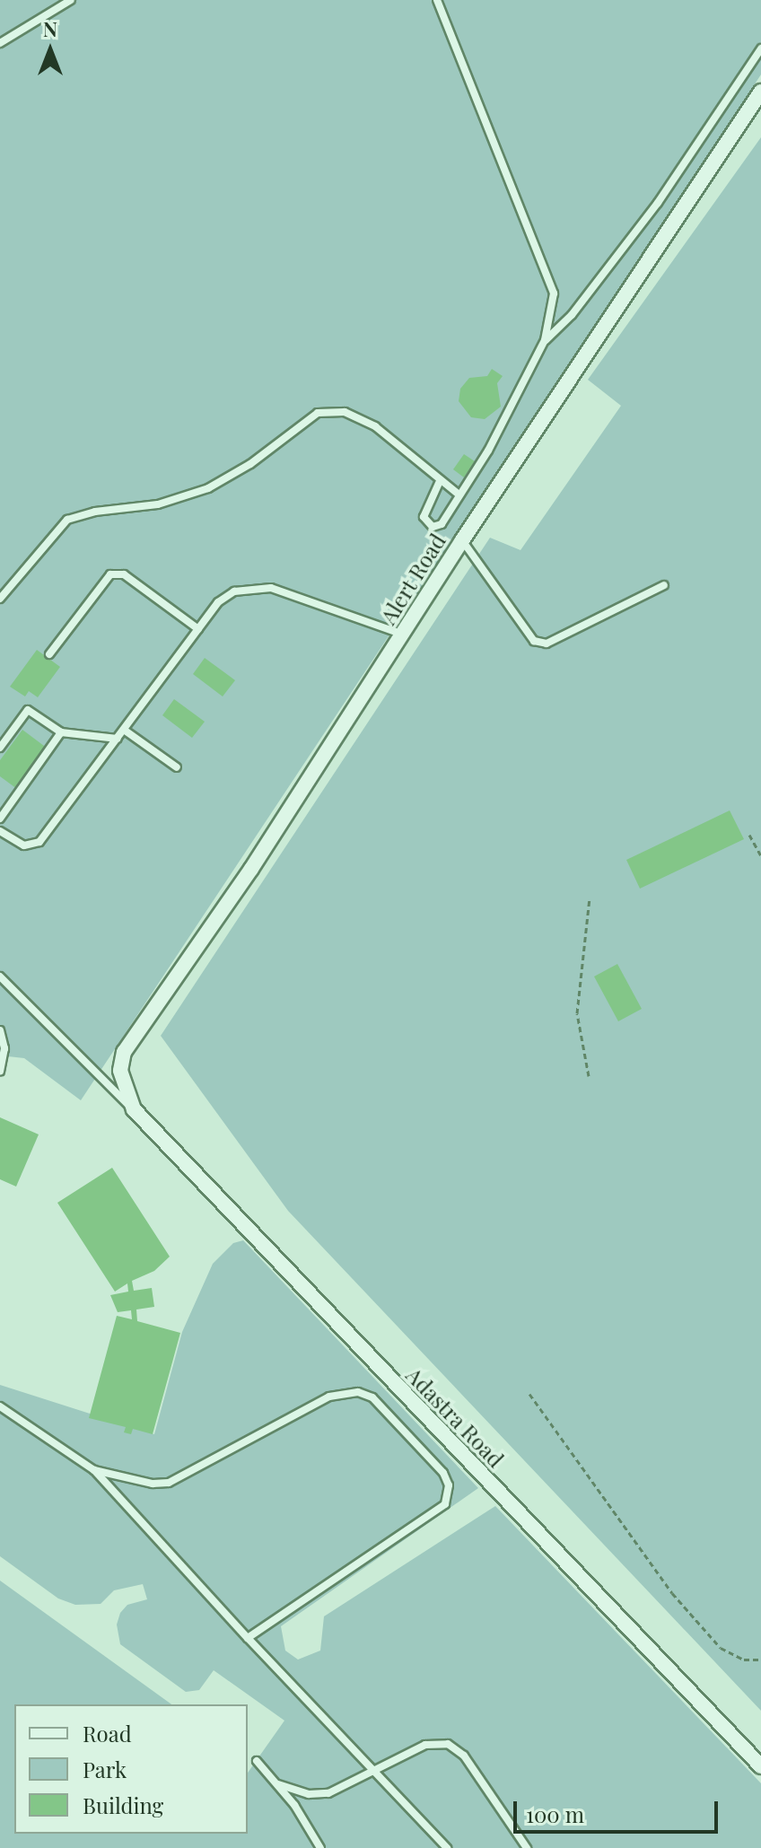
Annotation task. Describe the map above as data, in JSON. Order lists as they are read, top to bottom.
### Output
{
  "streets": {
    "street": ["Alert Road", "Adastra Road"]
  },
  "crossings": [
    ["Alert Road", "Adastra Road"]
  ],
  "legend": ["Road", "Park", "Building"],
  "scale_bar": "100 m",
  "north": "top"
}
